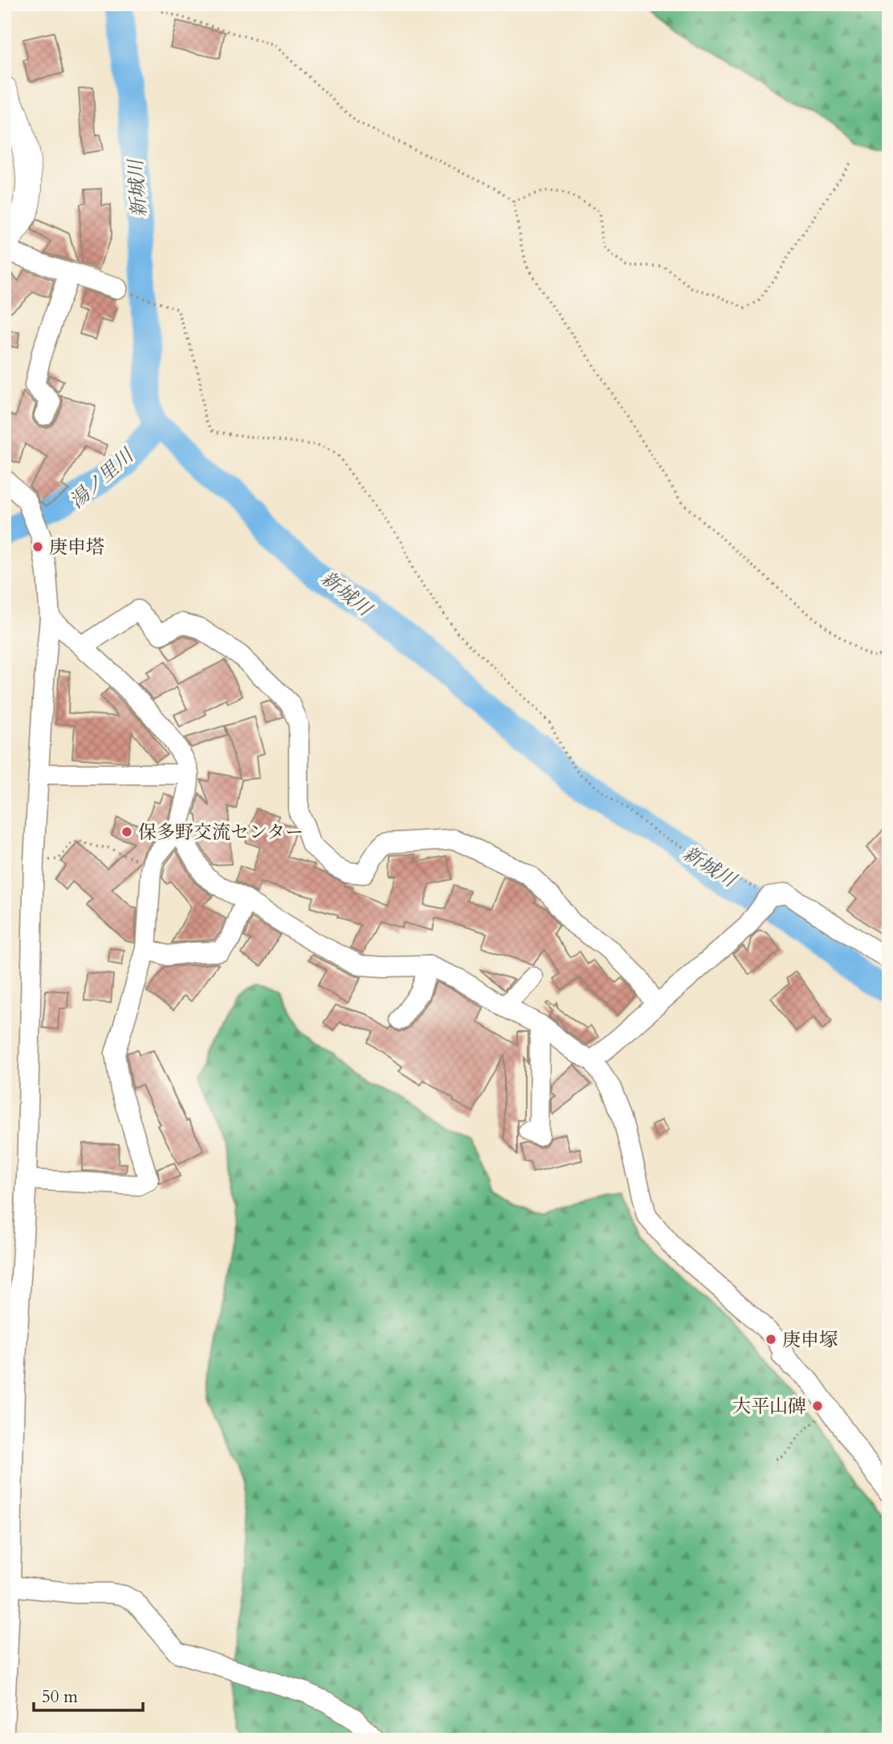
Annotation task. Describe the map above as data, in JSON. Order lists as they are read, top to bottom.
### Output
{
  "water": ["新城川", "湯ノ里川"],
  "places": [
    "庚申塔",
    "保多野交流センター",
    "庚申塚",
    "大平山碑"
  ],
  "scale_bar": "50 m"
}
